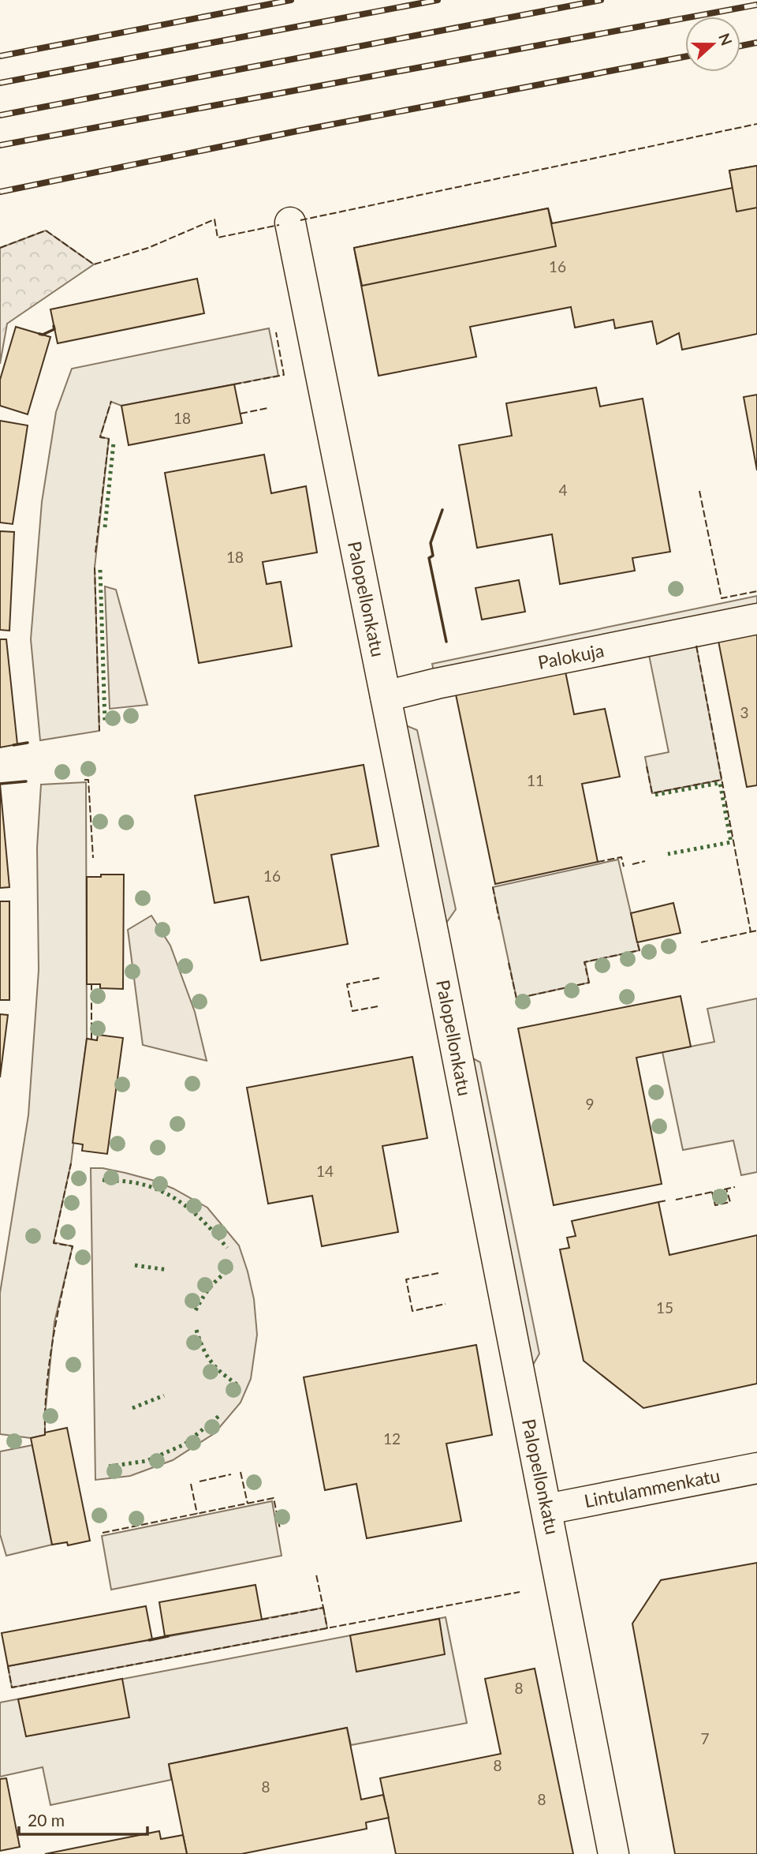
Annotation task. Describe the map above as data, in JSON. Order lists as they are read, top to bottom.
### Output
{
  "streets": {
    "street": ["Palopellonkatu", "Palokuja", "Lintulammenkatu"]
  },
  "crossings": [
    ["Palopellonkatu", "Palokuja"],
    ["Palopellonkatu", "Lintulammenkatu"]
  ],
  "house_numbers": [
    "16",
    "18",
    "4",
    "18",
    "3",
    "11",
    "16",
    "9",
    "14",
    "15",
    "12",
    "8",
    "7",
    "8",
    "8",
    "8"
  ],
  "scale_bar": "20 m",
  "north": "right"
}
